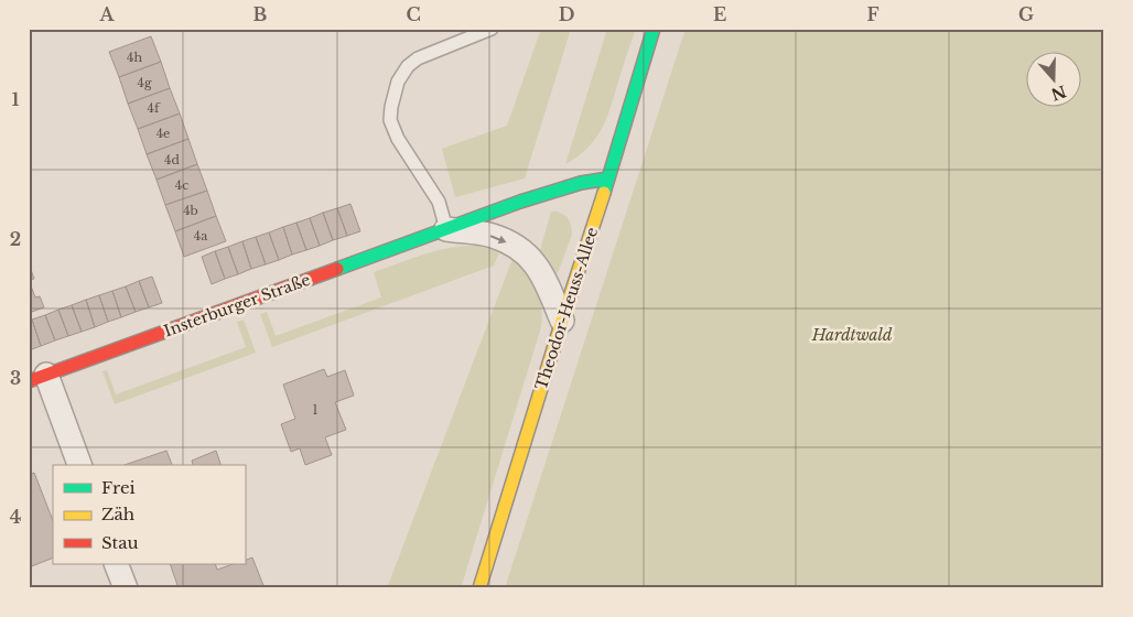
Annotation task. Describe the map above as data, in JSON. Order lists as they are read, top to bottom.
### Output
{
  "streets": {
    "street": ["Insterburger Straße", "Theodor-Heuss-Allee"]
  },
  "crossings": [
    ["Insterburger Straße", "Theodor-Heuss-Allee"]
  ],
  "parks": ["Hardtwald"],
  "house_numbers": [
    "4h",
    "4g",
    "4f",
    "4e",
    "4d",
    "4c",
    "4b",
    "4a",
    "1"
  ],
  "legend": ["Frei", "Zäh", "Stau"],
  "north": "bottom",
  "grid": {
    "columns": [
      "A",
      "B",
      "C",
      "D",
      "E",
      "F",
      "G"
    ],
    "rows": [
      "1",
      "2",
      "3",
      "4"
    ]
  }
}
